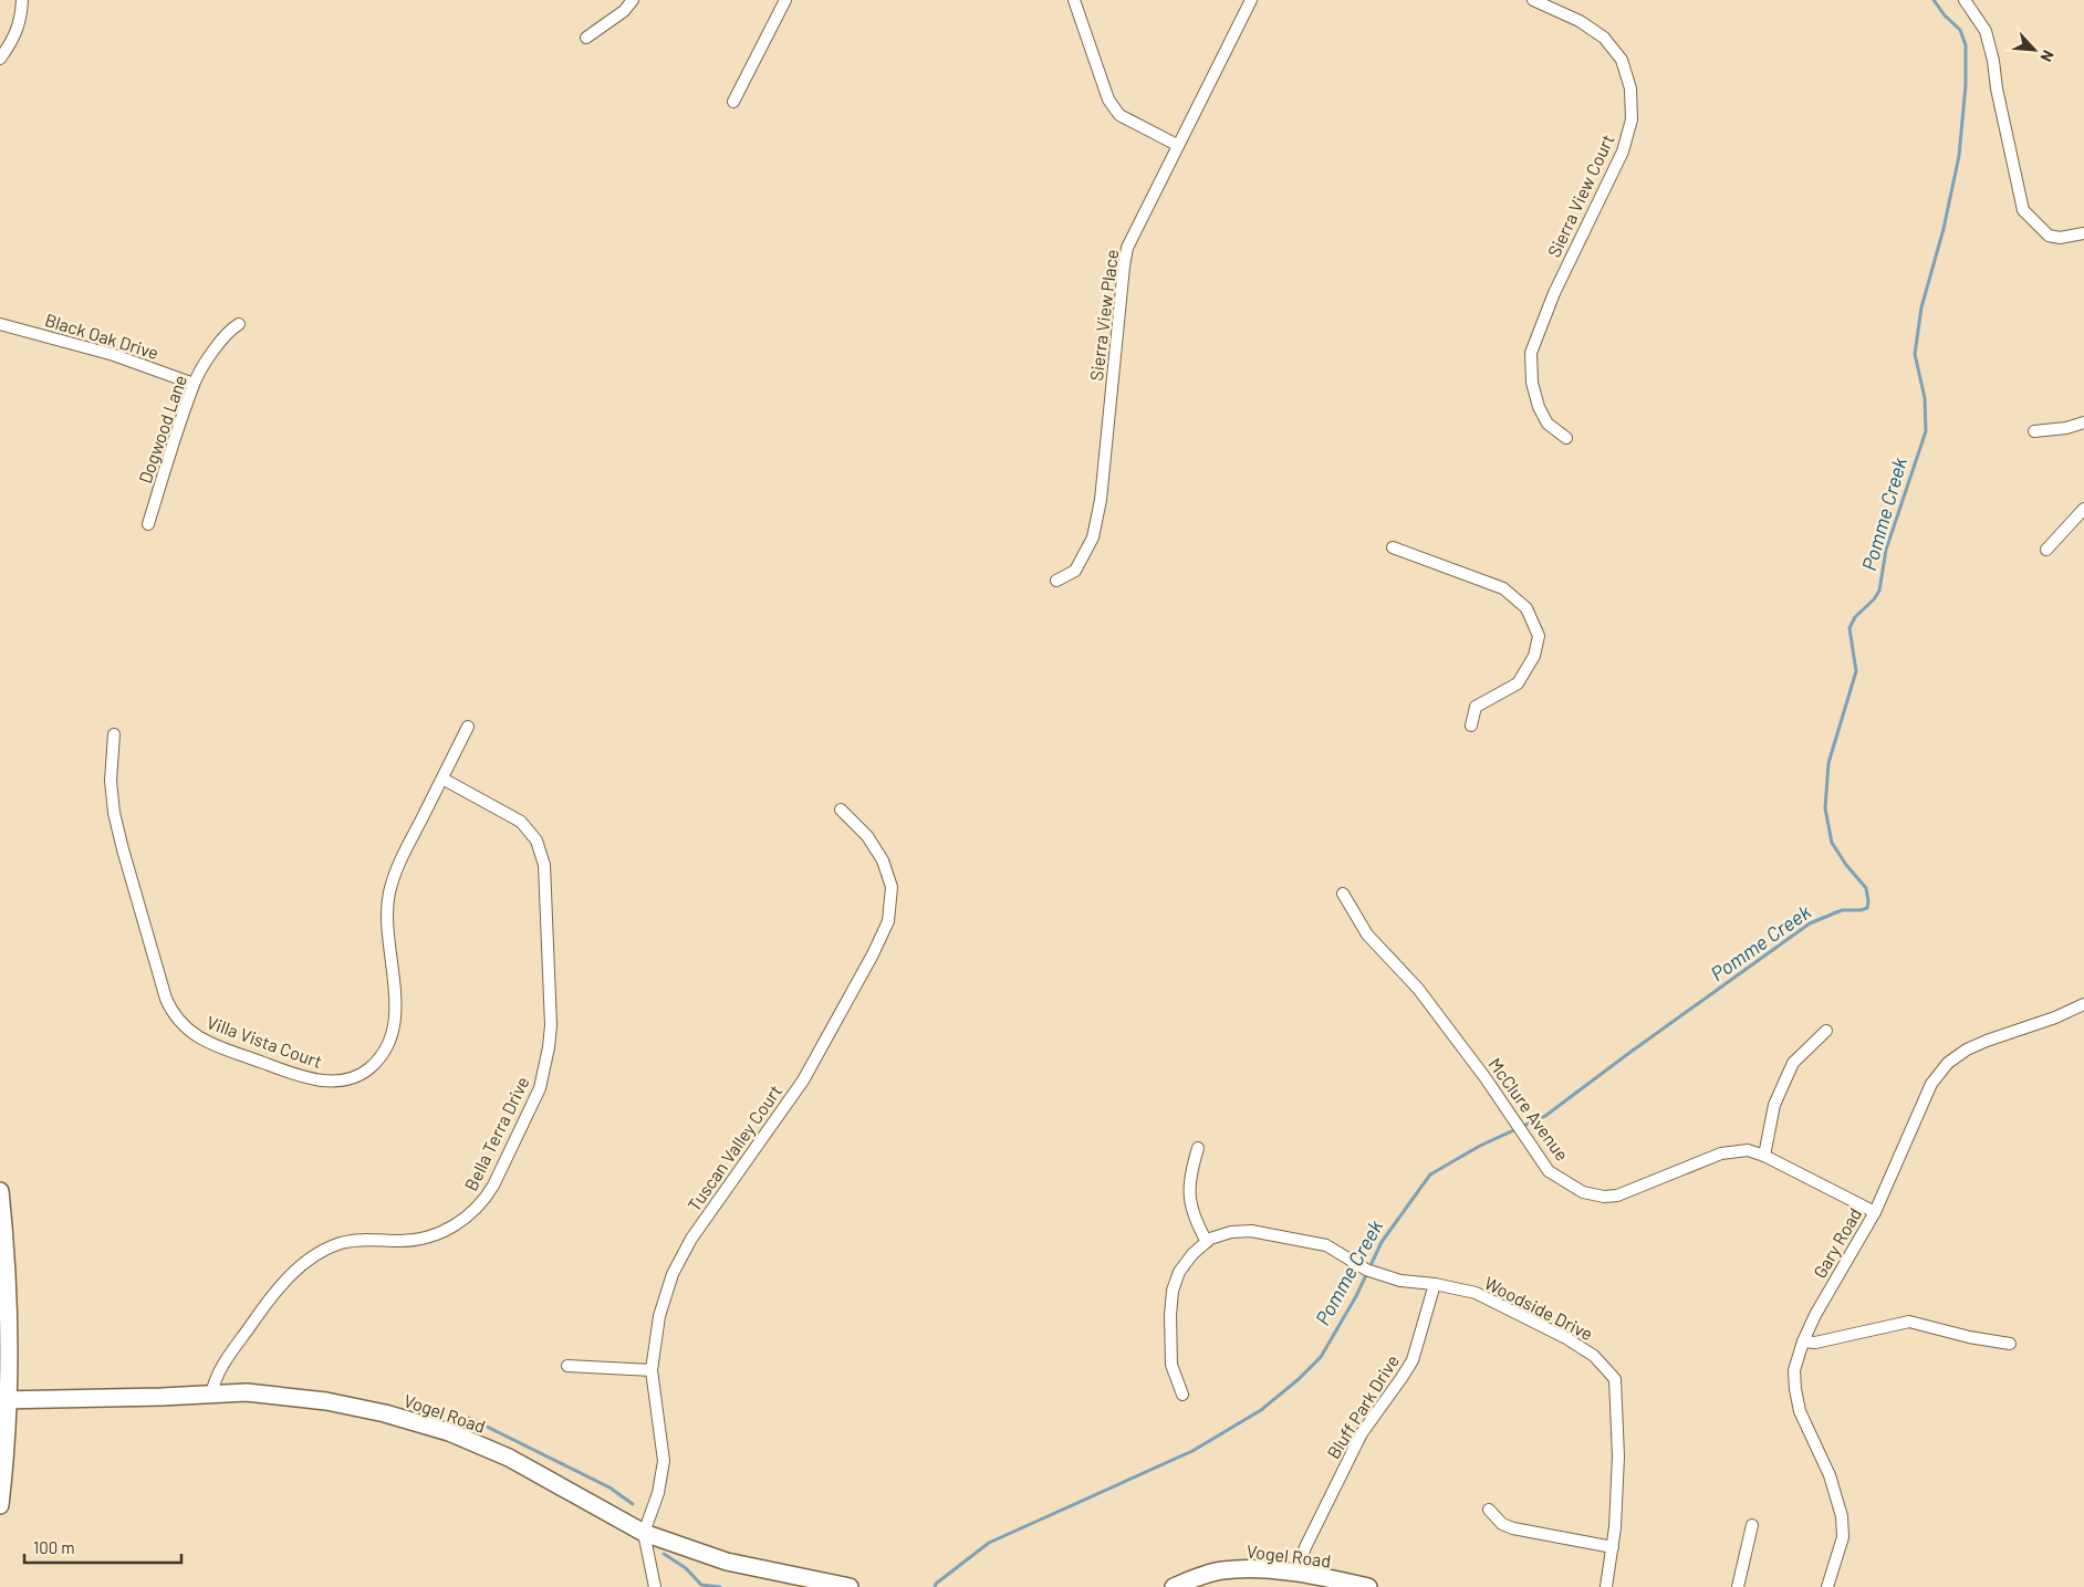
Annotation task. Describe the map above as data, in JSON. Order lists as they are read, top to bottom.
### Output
{
  "streets": {
    "street": [
      "Sierra View Court",
      "Sierra View Place",
      "Black Oak Drive",
      "Dogwood Lane",
      "Villa Vista Court",
      "McClure Avenue",
      "Bella Terra Drive",
      "Tuscan Valley Court",
      "Gary Road",
      "Woodside Drive",
      "Bluff Park Drive",
      "Vogel Road"
    ]
  },
  "crossings": [
    ["Black Oak Drive", "Dogwood Lane"],
    ["Villa Vista Court", "Bella Terra Drive"],
    ["McClure Avenue", "Gary Road"],
    ["Bella Terra Drive", "Vogel Road"],
    ["Tuscan Valley Court", "Vogel Road"],
    ["Woodside Drive", "Bluff Park Drive"],
    ["Bluff Park Drive", "Vogel Road"]
  ],
  "water": ["Pomme Creek"],
  "scale_bar": "100 m",
  "north": "bottom right"
}
